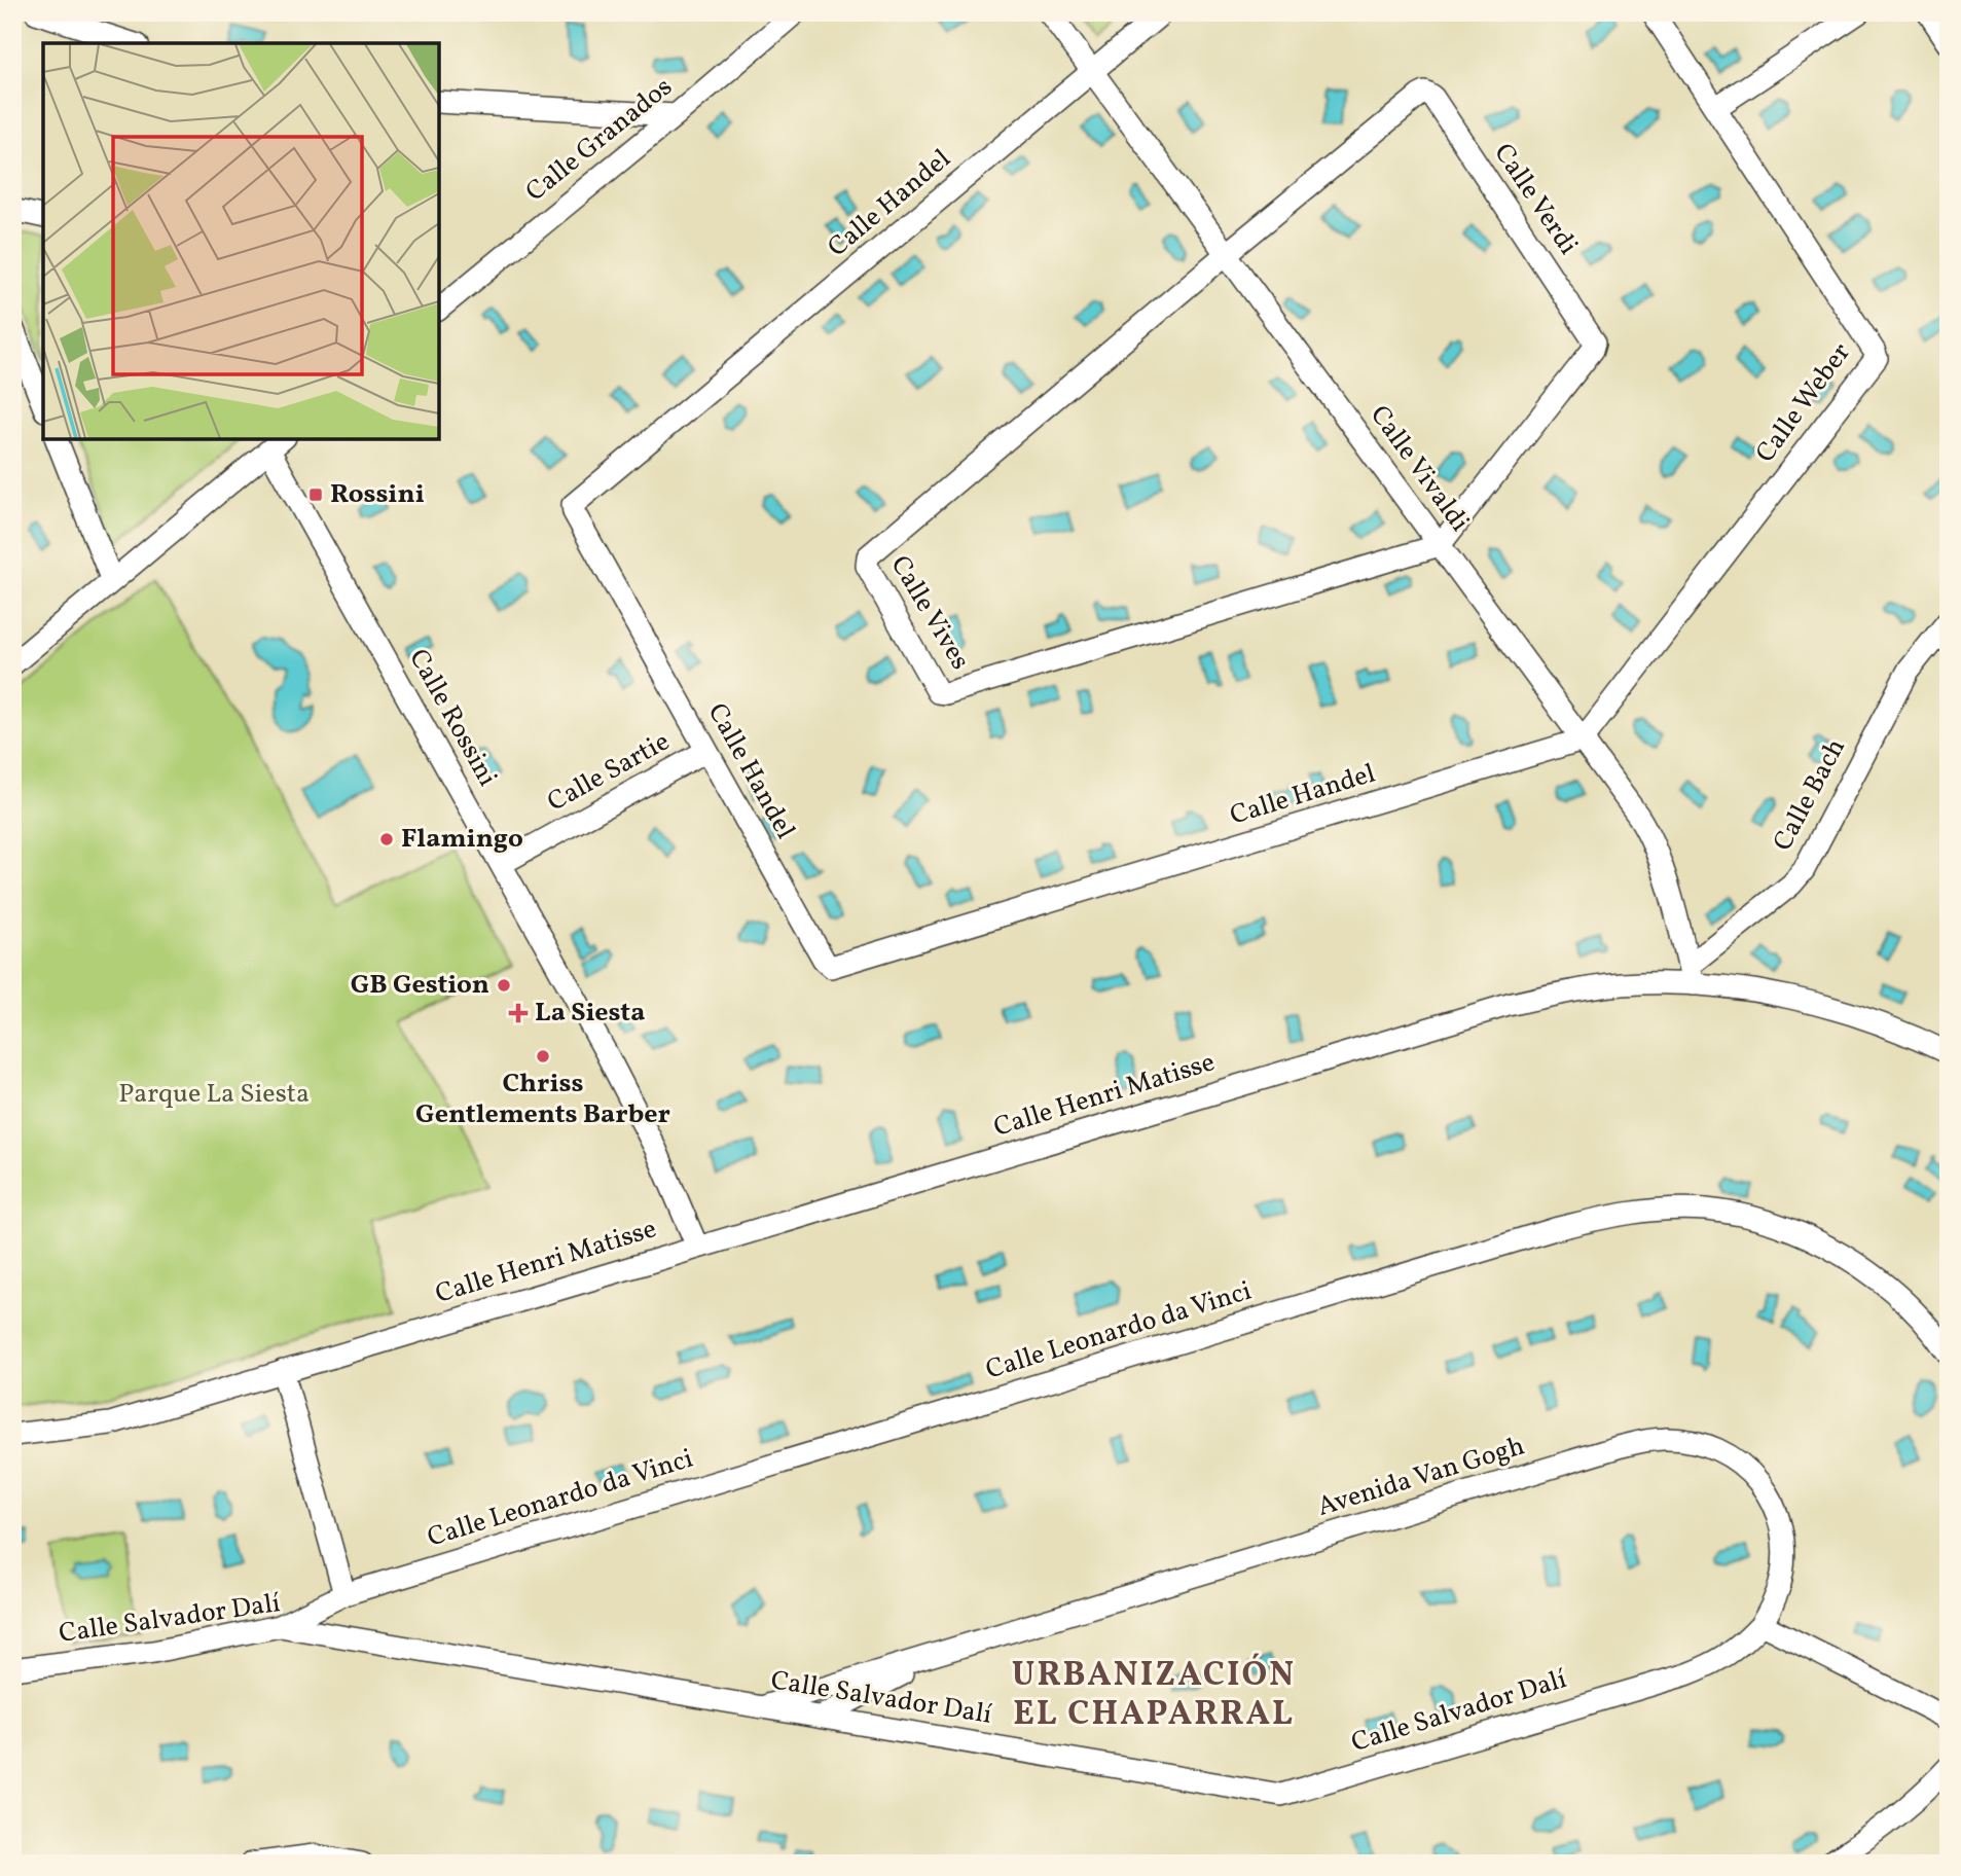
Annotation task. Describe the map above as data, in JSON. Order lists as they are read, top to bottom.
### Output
{
  "streets": {
    "street": [
      "Calle Granados",
      "Calle Verdi",
      "Calle Handel",
      "Calle Weber",
      "Calle Vivaldi",
      "Calle Vives",
      "Calle Rossini",
      "Calle Sartie",
      "Calle Bach",
      "Calle Henri Matisse",
      "Calle Leonardo da Vinci",
      "Avenida Van Gogh",
      "Calle Salvador Dalí"
    ]
  },
  "crossings": [
    ["Calle Verdi", "Calle Vivaldi"],
    ["Calle Verdi", "Calle Vives"],
    ["Calle Handel", "Calle Weber"],
    ["Calle Handel", "Calle Vivaldi"],
    ["Calle Handel", "Calle Sartie"],
    ["Calle Weber", "Calle Vivaldi"],
    ["Calle Vivaldi", "Calle Vives"],
    ["Calle Vivaldi", "Calle Bach"],
    ["Calle Vivaldi", "Calle Henri Matisse"],
    ["Calle Rossini", "Calle Sartie"],
    ["Calle Rossini", "Calle Henri Matisse"],
    ["Calle Bach", "Calle Henri Matisse"],
    ["Calle Leonardo da Vinci", "Calle Salvador Dalí"],
    ["Avenida Van Gogh", "Calle Salvador Dalí"]
  ],
  "districts": ["URBANIZACIÓN EL CHAPARRAL"],
  "parks": ["Parque La Siesta"],
  "places": {
    "transit": ["Rossini"],
    "other": ["Flamingo", "GB Gestion", "Chriss Gentlements Barber"],
    "health": ["La Siesta"]
  }
}
